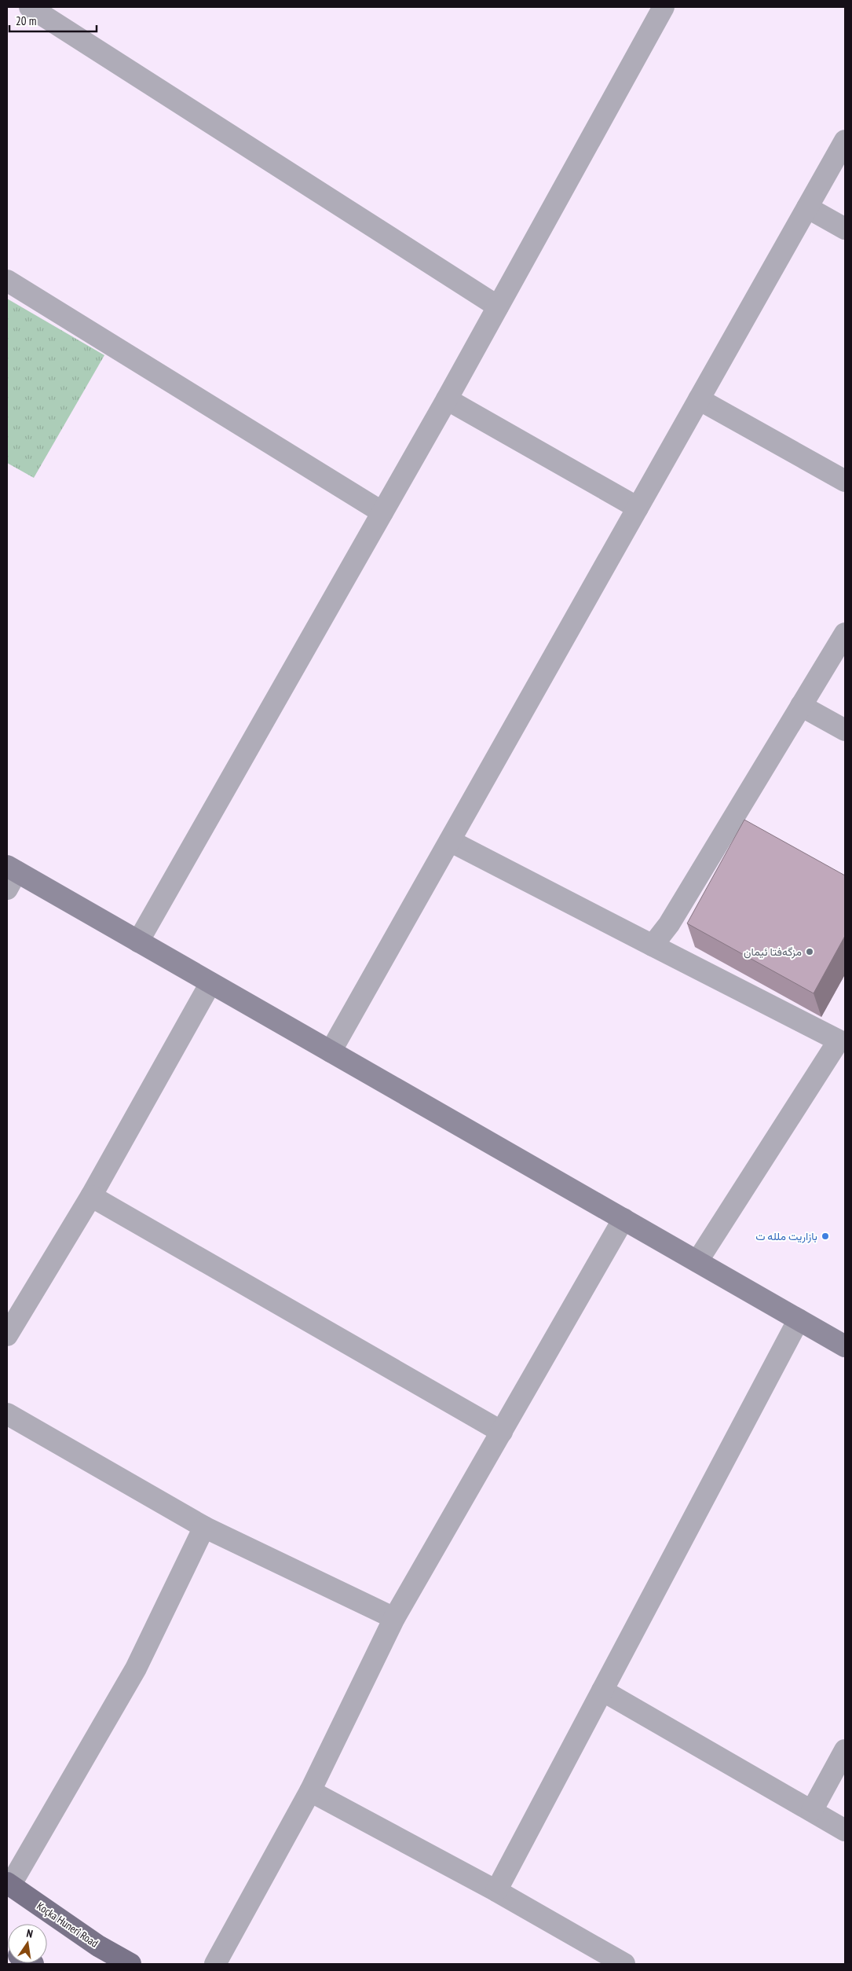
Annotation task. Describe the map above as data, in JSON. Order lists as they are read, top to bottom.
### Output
{
  "streets": {
    "main road": ["Koçka Hunerî Road"]
  },
  "places": ["مزگەفتا ئيمان", "بازاريت ملله ت"],
  "scale_bar": "20 m",
  "north": "top"
}
